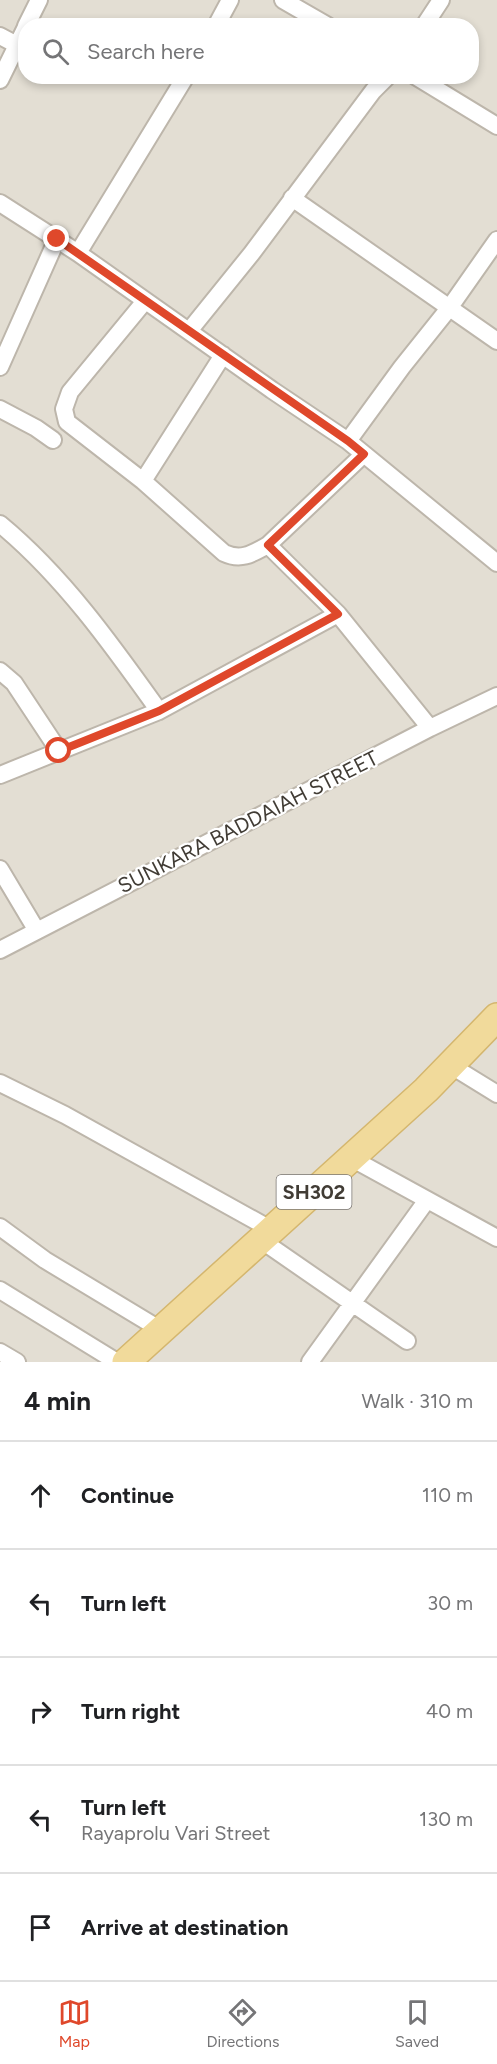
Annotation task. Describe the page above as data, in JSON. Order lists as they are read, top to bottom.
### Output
{
  "streets": {
    "main road": ["SH302"],
    "street": ["SUNKARA BADDAIAH STREET"]
  },
  "page": {
    "search": "Search here",
    "heading": ["4 min", "Walk · 310 m"],
    "list": [
      ["Continue", "110 m"],
      ["Turn left", "30 m"],
      ["Turn right", "40 m"],
      ["Turn left", "Rayaprolu Vari Street", "130 m"],
      "Arrive at destination"
    ],
    "nav": ["Map", "Directions", "Saved"]
  }
}
